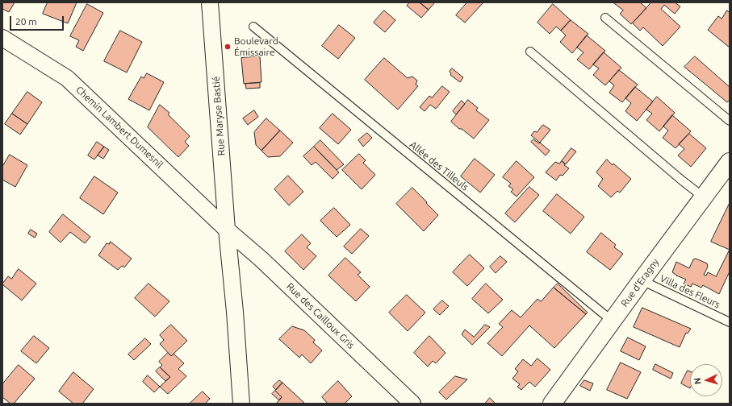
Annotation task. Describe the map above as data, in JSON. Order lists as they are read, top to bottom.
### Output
{
  "streets": {
    "main road": ["Rue d'Eragny"],
    "street": ["Rue Maryse Bastié", "Chemin Lambert Dumesnil", "Rue des Cailloux Gris"],
    "lane": ["Allée des Tilleuls", "Villa des Fleurs"]
  },
  "crossings": [
    ["Rue Maryse Bastié", "Chemin Lambert Dumesnil"],
    ["Rue Maryse Bastié", "Rue des Cailloux Gris"],
    ["Chemin Lambert Dumesnil", "Rue des Cailloux Gris"],
    ["Allée des Tilleuls", "Rue d'Eragny"],
    ["Rue d'Eragny", "Villa des Fleurs"]
  ],
  "places": ["Boulevard Émissaire"],
  "scale_bar": "20 m",
  "north": "left"
}
